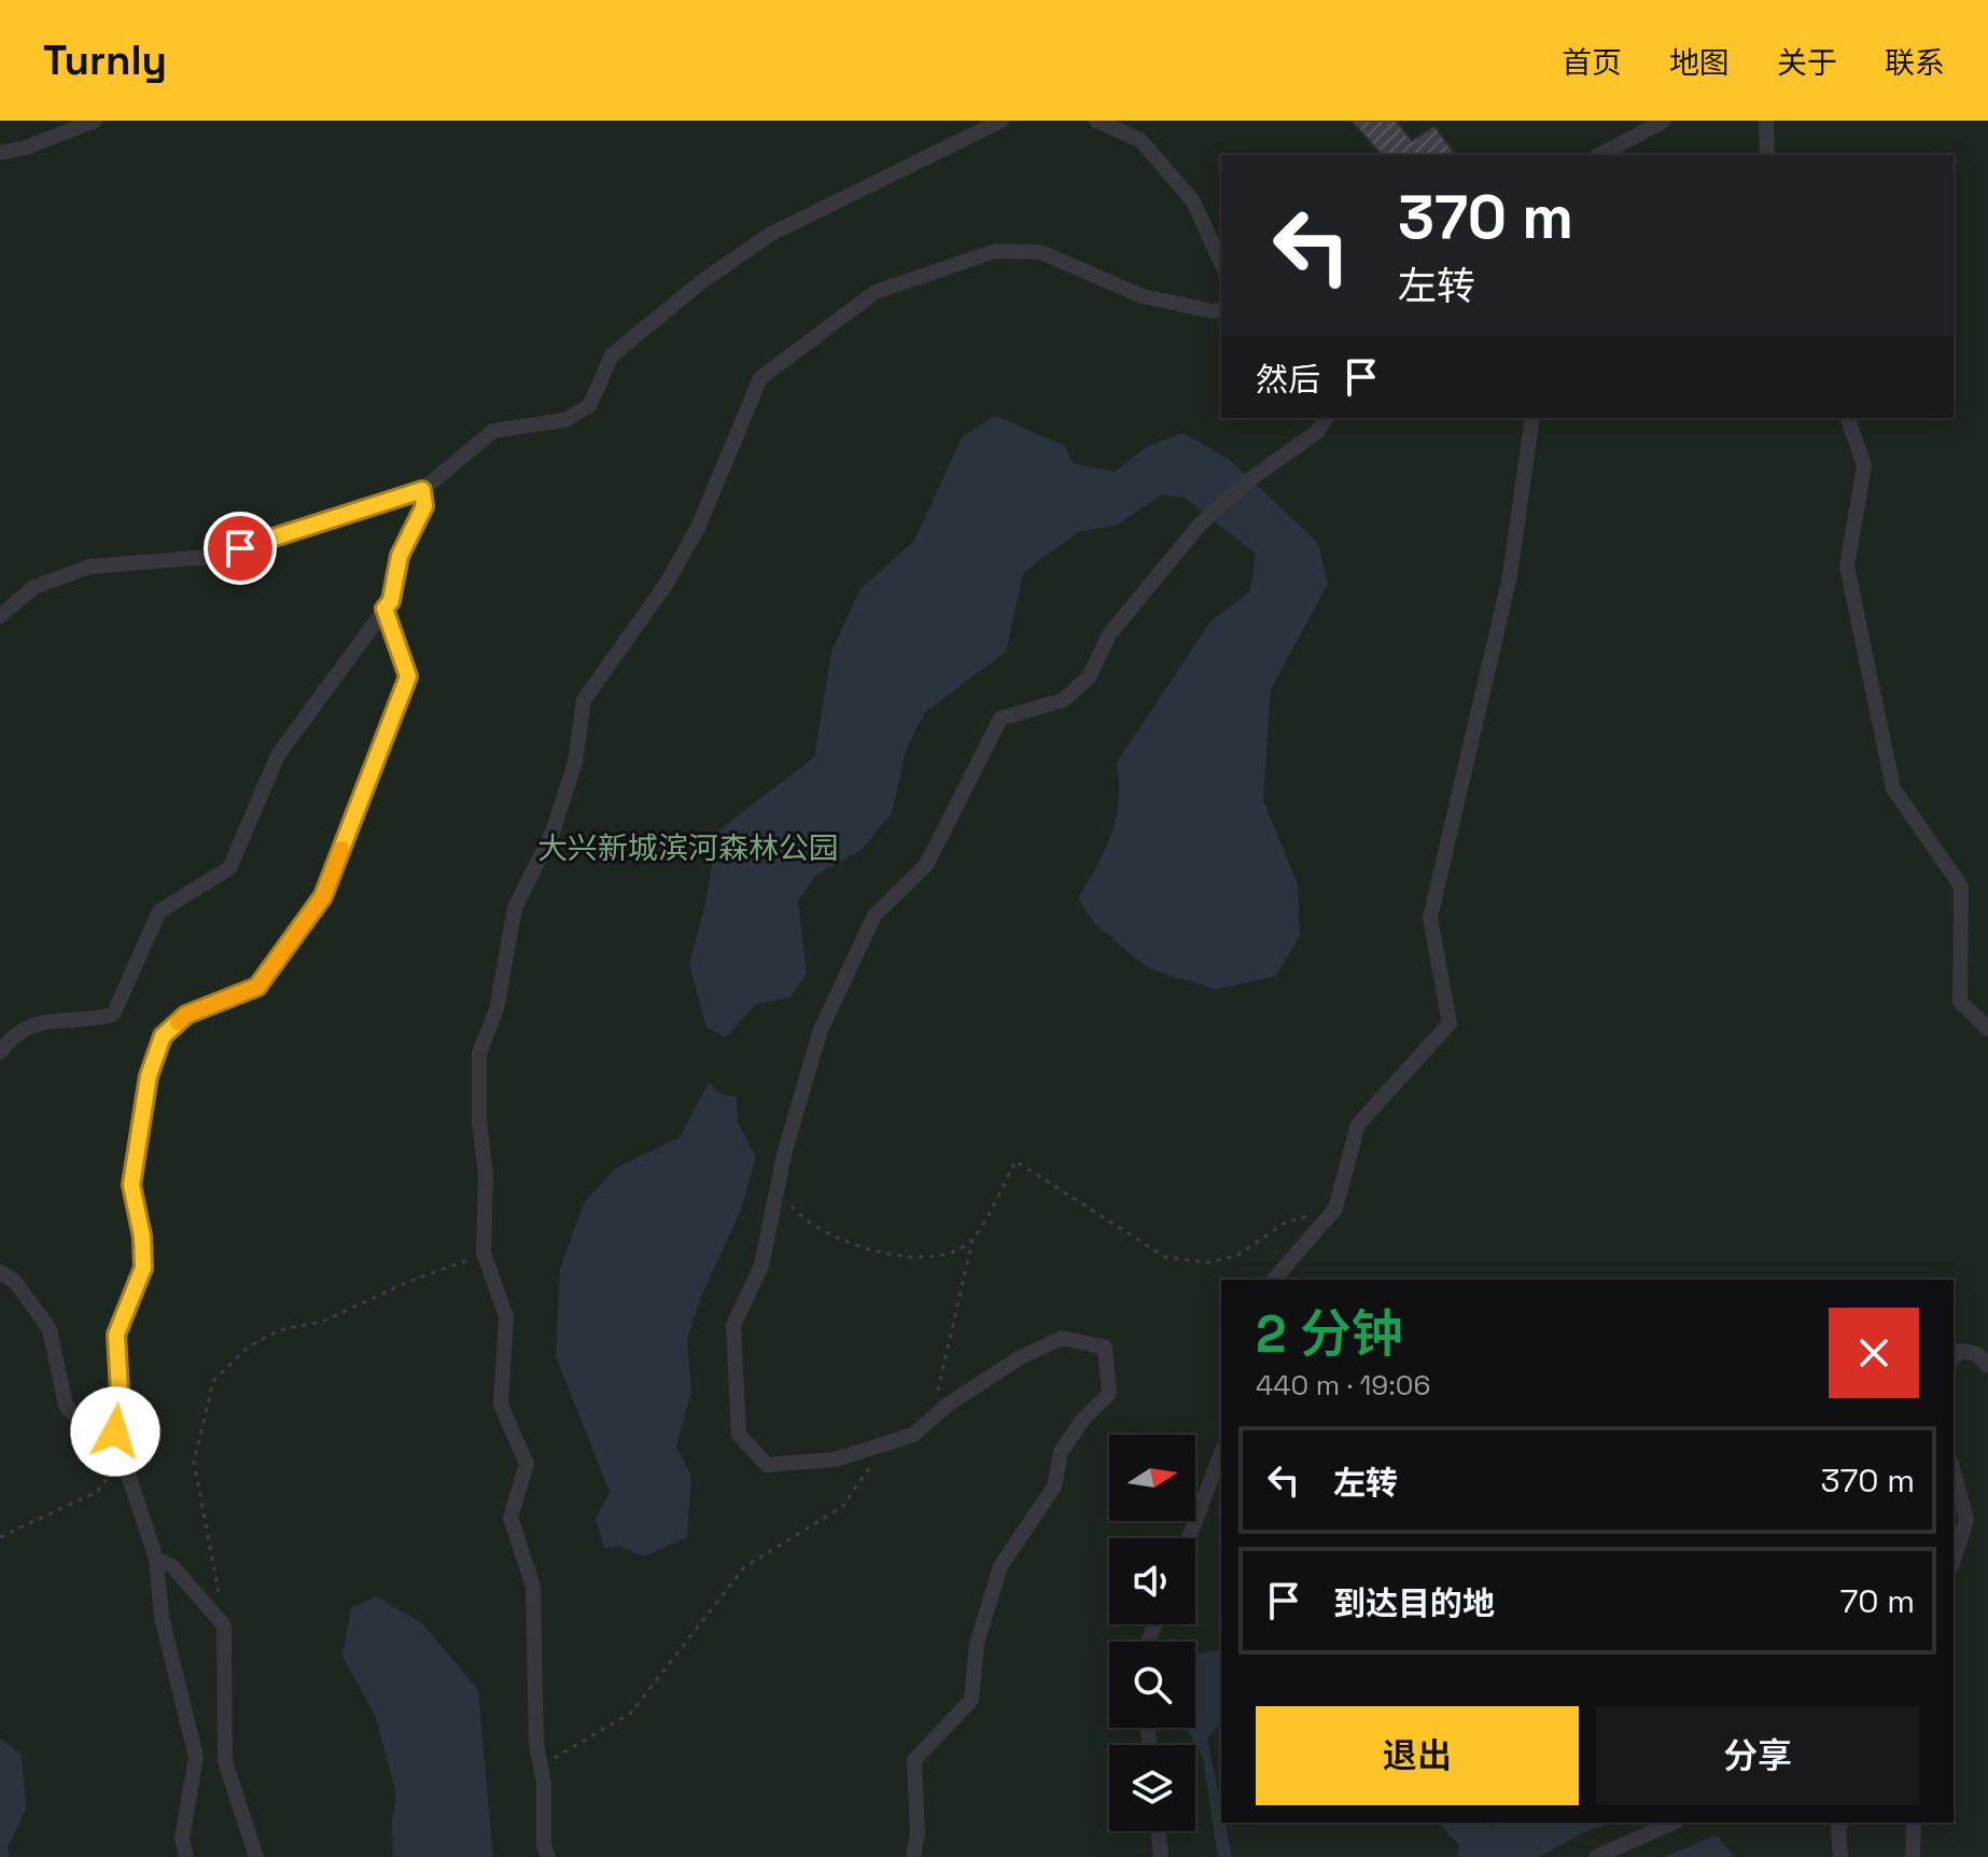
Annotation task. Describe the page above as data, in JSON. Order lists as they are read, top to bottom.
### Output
{
  "parks": ["大兴新城滨河森林公园"],
  "north": "right",
  "page": {
    "header": "Turnly",
    "nav": [
      "首页",
      "地图",
      "关于",
      "联系"
    ],
    "turn": ["370 m", "左转"],
    "then": "然后",
    "heading": ["2 分钟", "440 m · 19:06"],
    "list": [
      {
        "name": "左转",
        "value": "370 m"
      },
      {
        "name": "到达目的地",
        "value": "70 m"
      }
    ],
    "buttons": ["退出", "分享"]
  }
}
